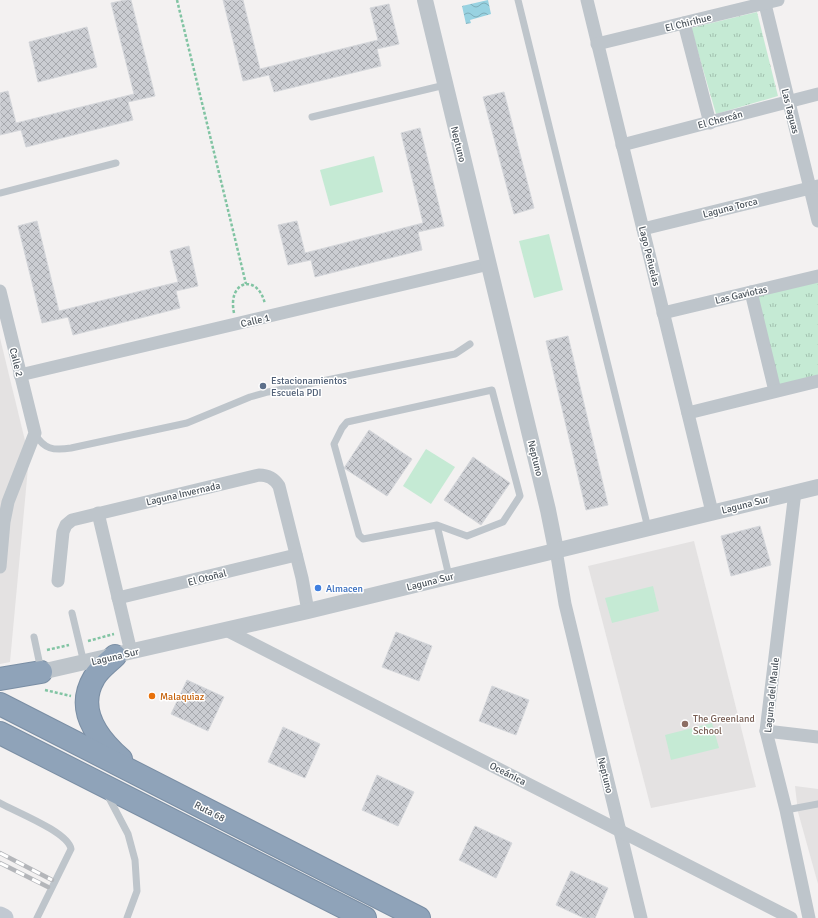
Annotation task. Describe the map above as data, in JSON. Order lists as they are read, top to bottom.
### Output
{
  "streets": {
    "highway": ["Ruta 68"],
    "street": [
      "El Chirihue",
      "Las Taguas",
      "El Chercán",
      "Neptuno",
      "Laguna Torca",
      "Lago Peñuelas",
      "Las Gaviotas",
      "Calle 1",
      "Calle 2",
      "Laguna Invernada",
      "Laguna Sur",
      "El Otoñal",
      "Laguna del Maule",
      "Oceánica"
    ]
  },
  "crossings": [
    ["El Chirihue", "Las Taguas"],
    ["El Chirihue", "Lago Peñuelas"],
    ["Las Taguas", "El Chercán"],
    ["Las Taguas", "Laguna Torca"],
    ["El Chercán", "Lago Peñuelas"],
    ["Neptuno", "Calle 1"],
    ["Neptuno", "Laguna Sur"],
    ["Neptuno", "Oceánica"],
    ["Laguna Torca", "Lago Peñuelas"],
    ["Lago Peñuelas", "Las Gaviotas"],
    ["Lago Peñuelas", "Laguna Sur"],
    ["Calle 1", "Calle 2"],
    ["Laguna Invernada", "Laguna Sur"],
    ["Laguna Invernada", "El Otoñal"],
    ["Laguna Sur", "Laguna del Maule"],
    ["Laguna Sur", "Oceánica"]
  ],
  "places": [
    "Estacionamientos Escuela PDI",
    "Almacen",
    "Malaquiaz",
    "The Greenland School"
  ]
}
